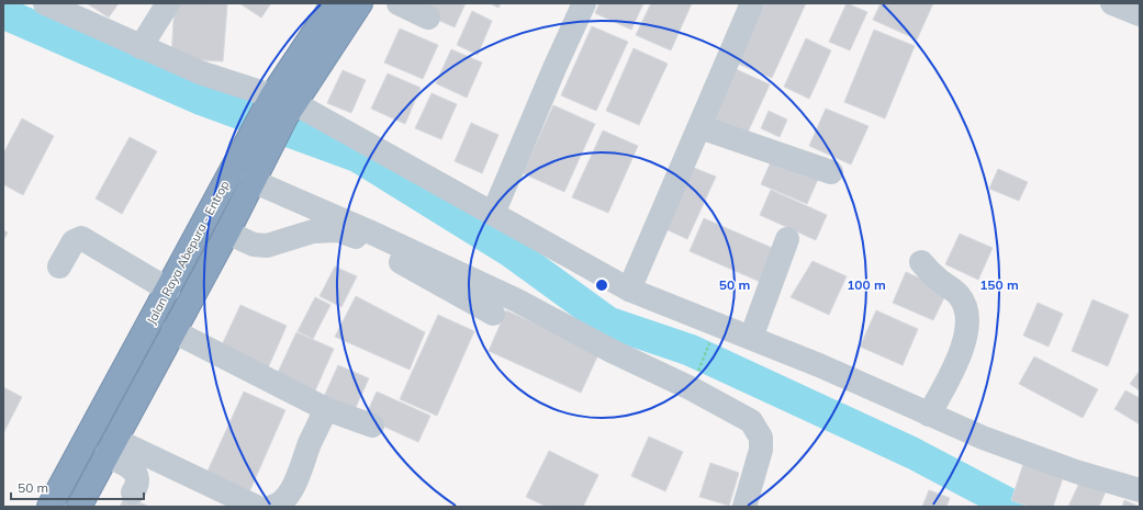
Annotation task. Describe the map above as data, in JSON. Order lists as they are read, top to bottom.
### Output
{
  "streets": {
    "highway": ["Jalan Raya Abepura - Entrop"]
  },
  "scale_bar": "50 m",
  "rings": ["50 m", "100 m", "150 m"]
}
